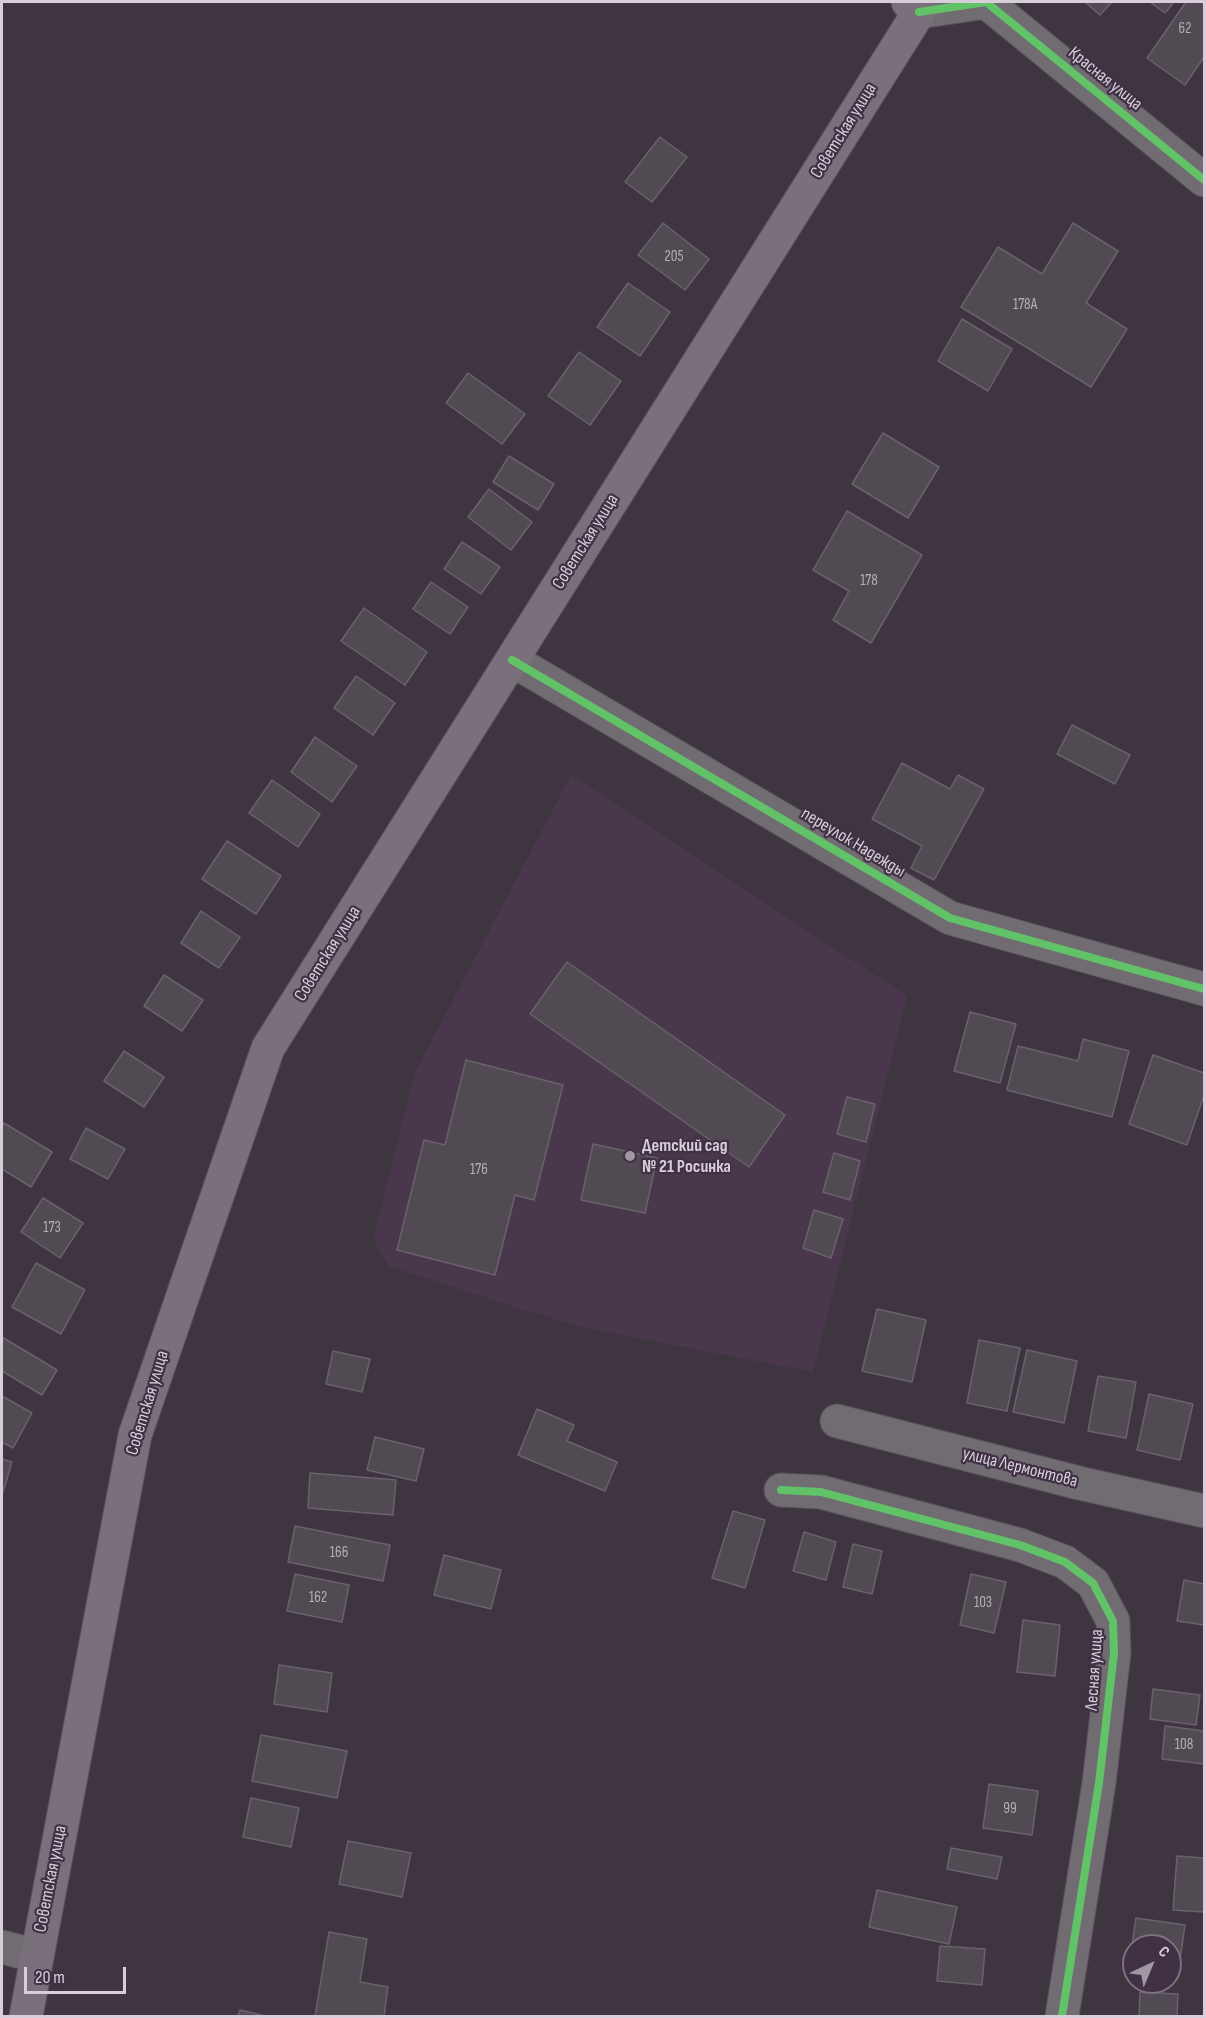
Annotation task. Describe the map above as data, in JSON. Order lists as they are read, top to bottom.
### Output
{
  "streets": {
    "main road": ["Советская улица"],
    "street": [
      "Красная улица",
      "переулок Надежды",
      "улица Лермонтова",
      "Лесная улица"
    ]
  },
  "crossings": [
    ["Советская улица", "переулок Надежды"]
  ],
  "places": ["Детский сад № 21 Росинка"],
  "house_numbers": [
    "62",
    "205",
    "178А",
    "178",
    "176",
    "173",
    "166",
    "162",
    "103",
    "108",
    "99"
  ],
  "scale_bar": "20 m",
  "north": "top right"
}
